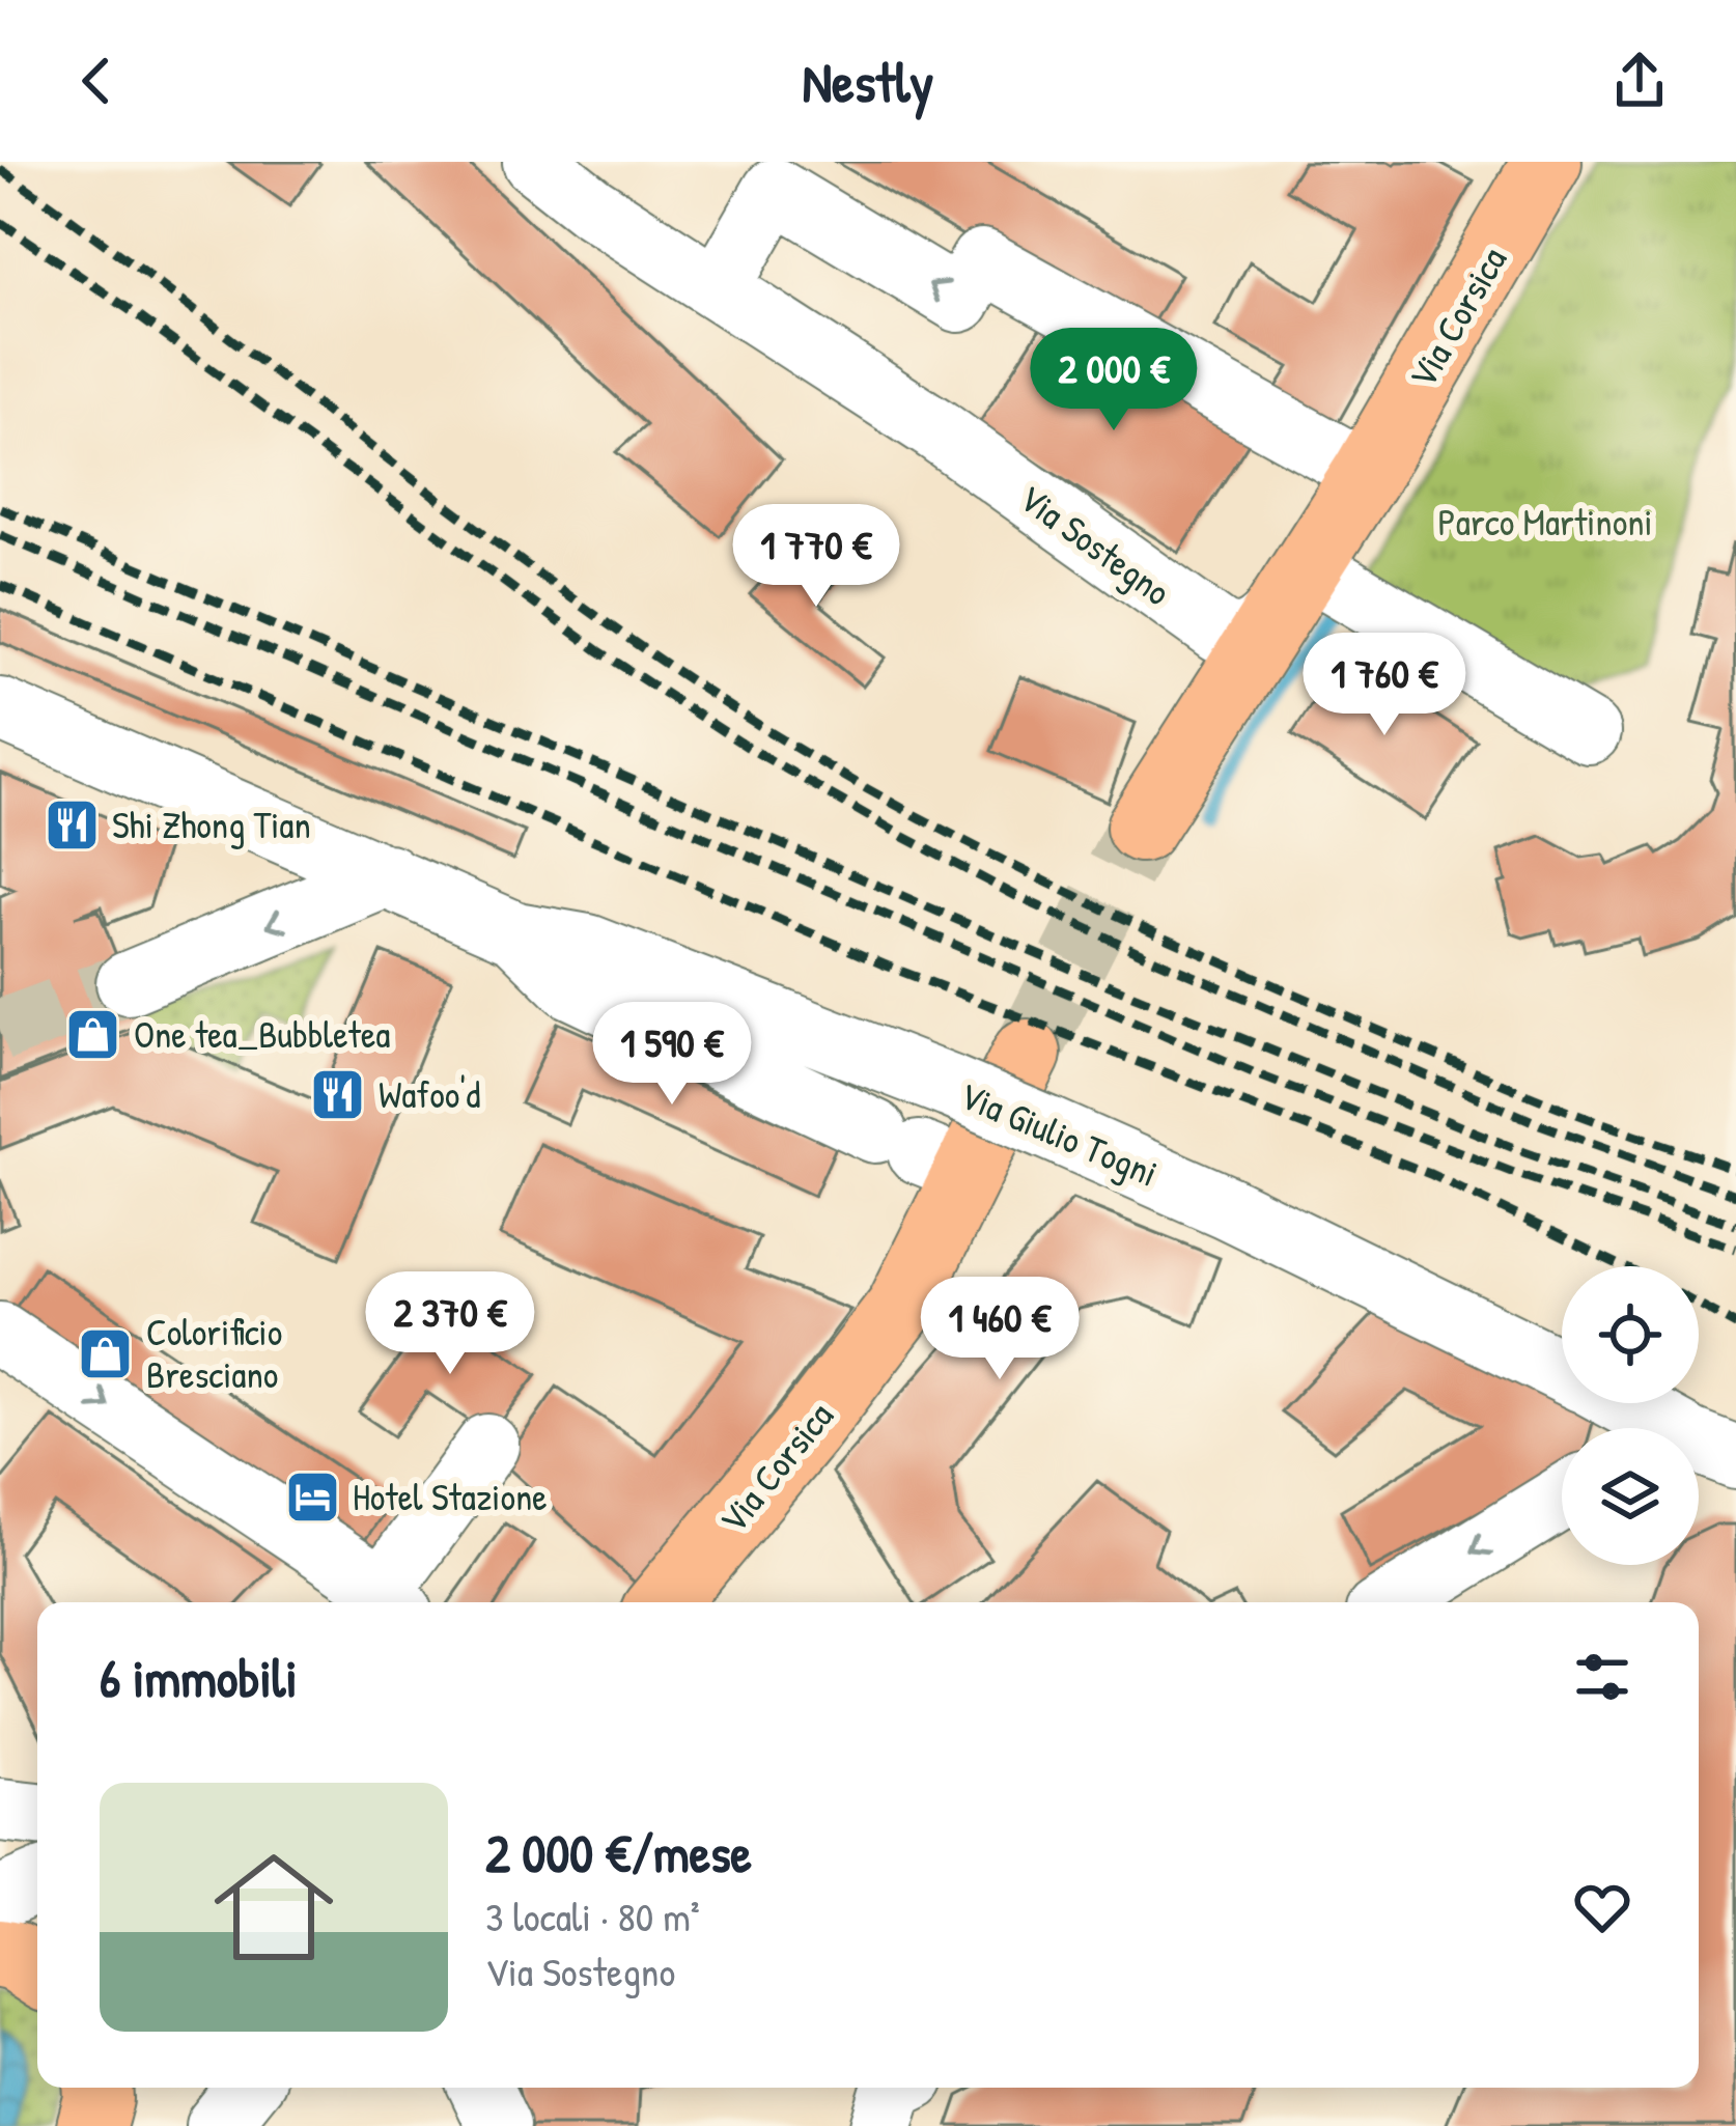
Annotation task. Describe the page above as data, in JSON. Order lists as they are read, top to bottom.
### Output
{
  "streets": {
    "main road": ["Via Corsica"],
    "street": ["Via Sostegno", "Via Giulio Togni"]
  },
  "crossings": [
    ["Via Corsica", "Via Giulio Togni"]
  ],
  "parks": ["Parco Martinoni"],
  "places": {
    "restaurant": ["Shi Zhong Tian", "Wafoo'd"],
    "shop": ["One tea_Bubbletea", "Colorificio Bresciano"],
    "hotel": ["Hotel Stazione"]
  },
  "page": {
    "header": "Nestly",
    "price": [
      "2 000 €",
      "1 770 €",
      "1 760 €",
      "1 590 €",
      "2 370 €",
      "1 460 €"
    ],
    "heading": "6 immobili",
    "list": [
      {
        "name": "2 000 €/mese",
        "note": "3 locali · 80 m² · Via Sostegno"
      }
    ]
  }
}
